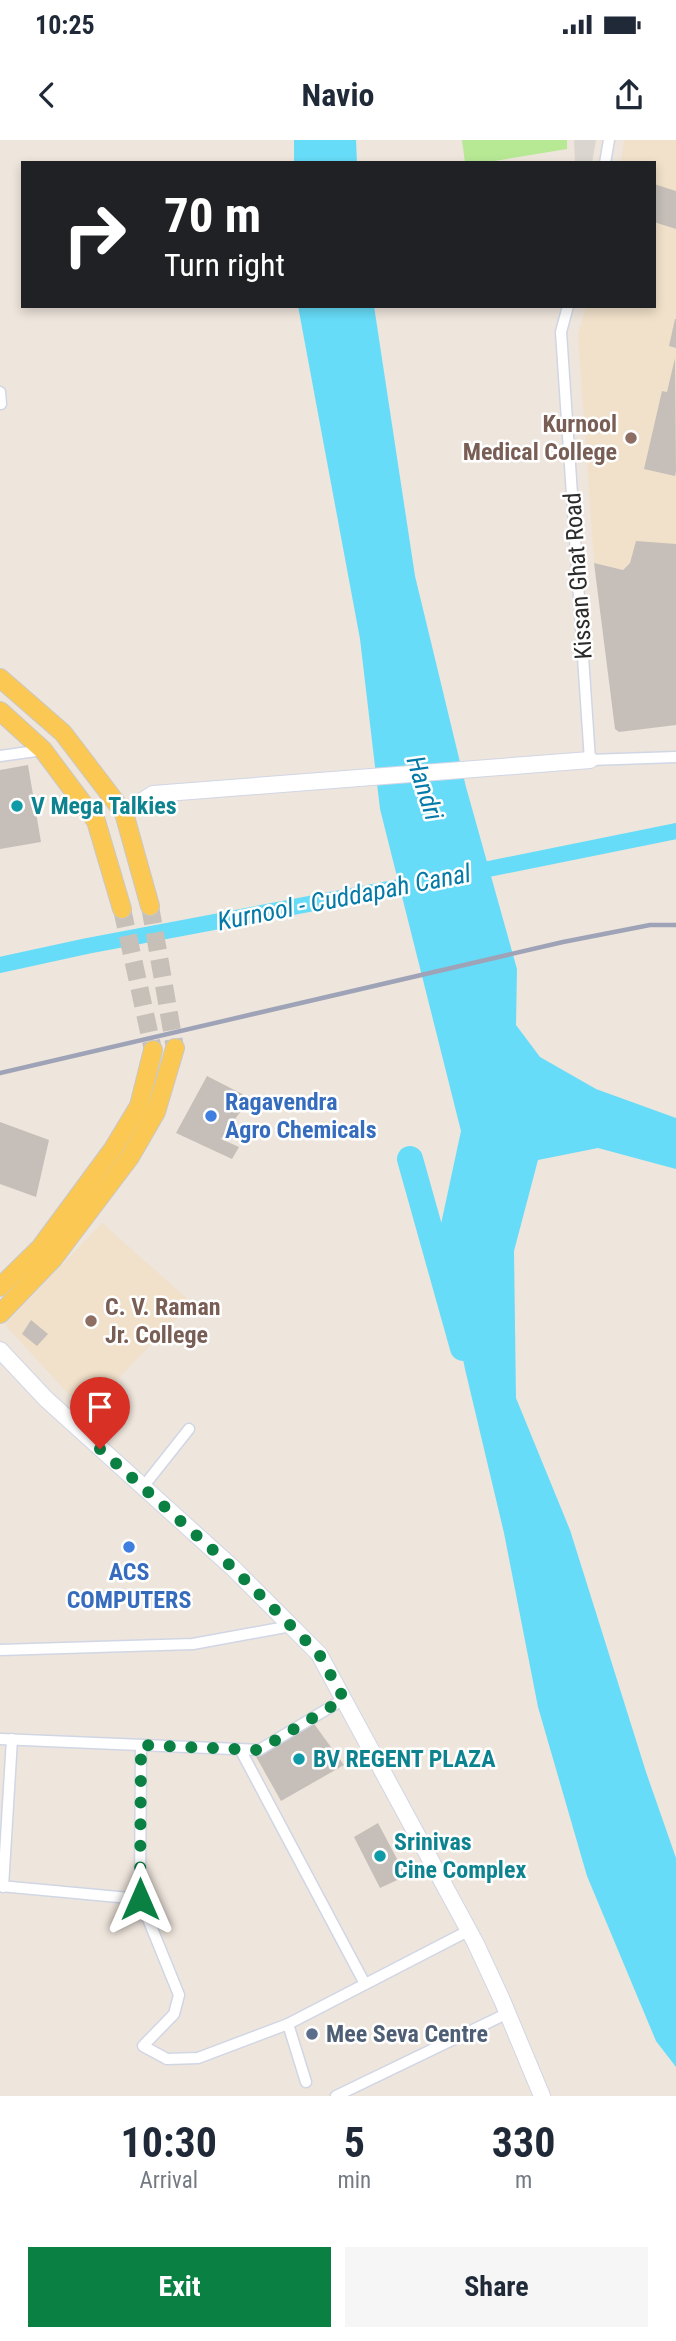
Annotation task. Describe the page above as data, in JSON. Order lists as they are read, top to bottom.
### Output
{
  "streets": {
    "street": ["Kissan Ghat Road"]
  },
  "water": ["Handri", "Kurnool - Cuddapah Canal"],
  "places": [
    "Kurnool Medical College",
    "V Mega Talkies",
    "Ragavendra Agro Chemicals",
    "C. V. Raman Jr. College",
    "ACS COMPUTERS",
    "BV REGENT PLAZA",
    "Srinivas Cine Complex",
    "Mee Seva Centre"
  ],
  "page": {
    "status": "10:25",
    "header": "Navio",
    "turn": ["70 m", "Turn right"],
    "eta": [
      "10:30",
      "Arrival",
      "5",
      "min",
      "330",
      "m"
    ],
    "buttons": ["Exit", "Share"]
  }
}
